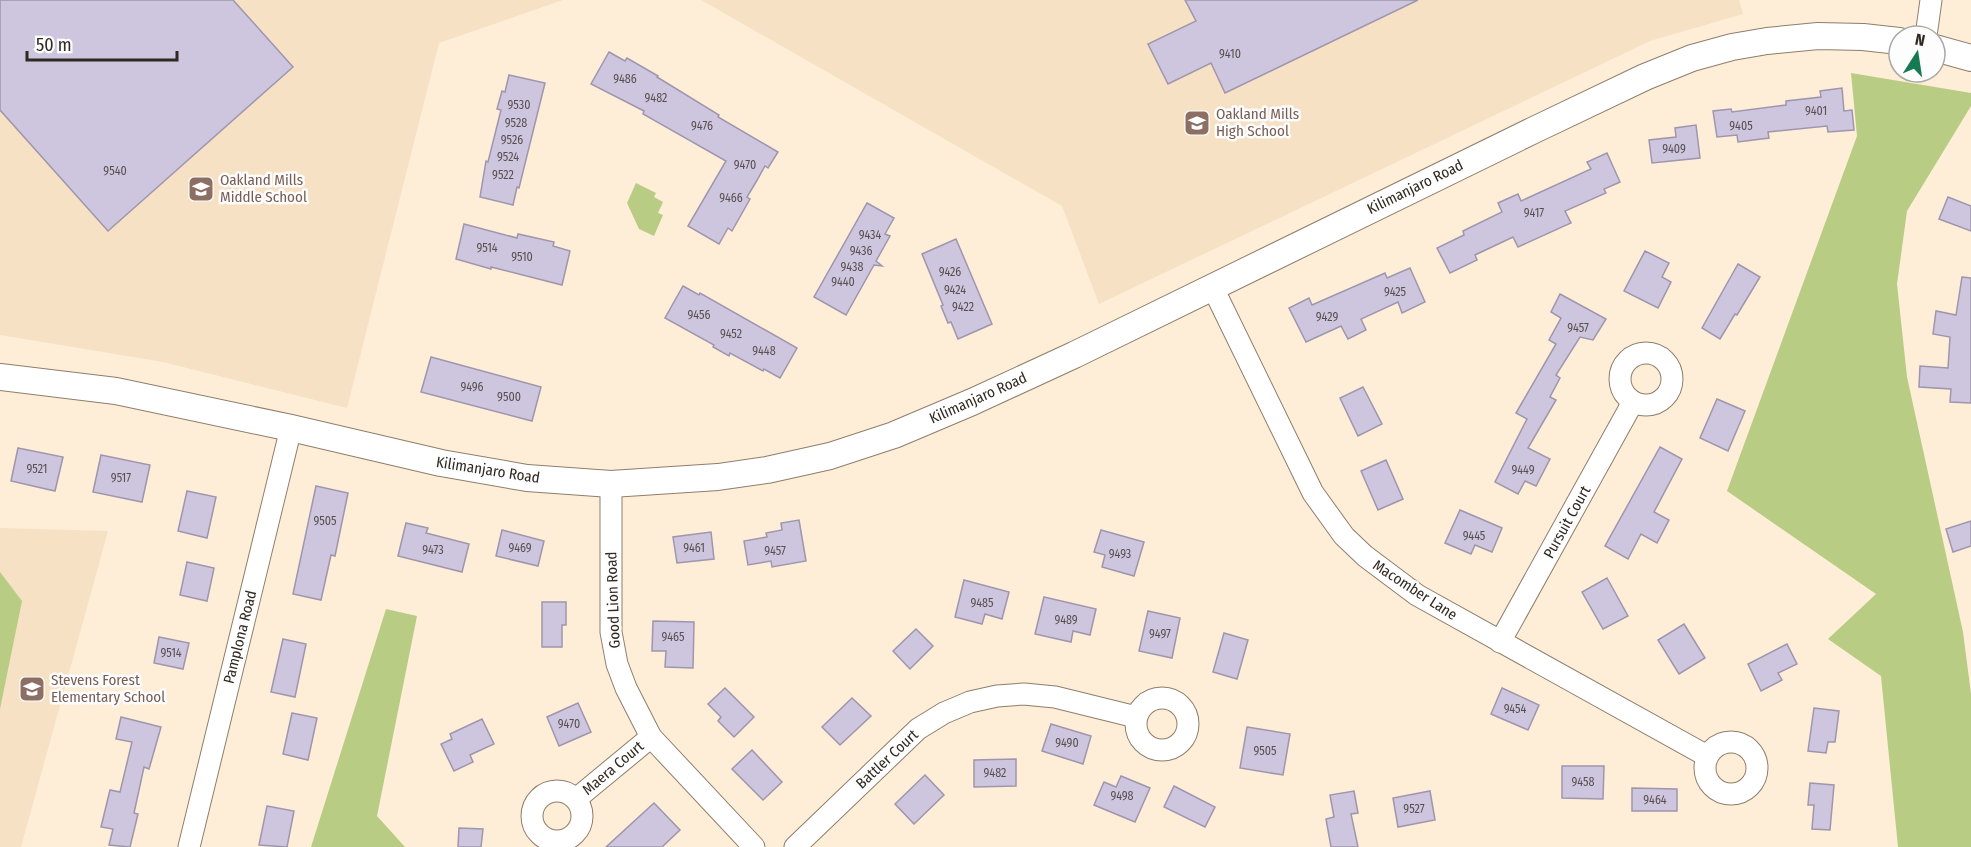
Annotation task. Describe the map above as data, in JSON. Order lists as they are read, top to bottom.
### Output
{
  "streets": {
    "street": [
      "Kilimanjaro Road",
      "Pursuit Court",
      "Macomber Lane",
      "Good Lion Road",
      "Pamplona Road",
      "Battler Court",
      "Maera Court"
    ]
  },
  "crossings": [
    ["Kilimanjaro Road", "Macomber Lane"],
    ["Kilimanjaro Road", "Good Lion Road"],
    ["Kilimanjaro Road", "Pamplona Road"],
    ["Pursuit Court", "Macomber Lane"],
    ["Good Lion Road", "Maera Court"]
  ],
  "places": {
    "school or university": ["Oakland Mills High School", "Oakland Mills Middle School", "Stevens Forest Elementary School"]
  },
  "house_numbers": [
    "9410",
    "9486",
    "9482",
    "9530",
    "9401",
    "9528",
    "9476",
    "9405",
    "9526",
    "9409",
    "9524",
    "9470",
    "9540",
    "9522",
    "9466",
    "9417",
    "9434",
    "9514",
    "9436",
    "9510",
    "9438",
    "9426",
    "9440",
    "9424",
    "9425",
    "9422",
    "9456",
    "9429",
    "9457",
    "9452",
    "9448",
    "9496",
    "9500",
    "9521",
    "9449",
    "9517",
    "9505",
    "9445",
    "9469",
    "9461",
    "9473",
    "9457",
    "9493",
    "9485",
    "9489",
    "9497",
    "9465",
    "9514",
    "9454",
    "9470",
    "9490",
    "9505",
    "9482",
    "9458",
    "9498",
    "9464",
    "9527"
  ],
  "scale_bar": "50 m",
  "north": "top"
}
